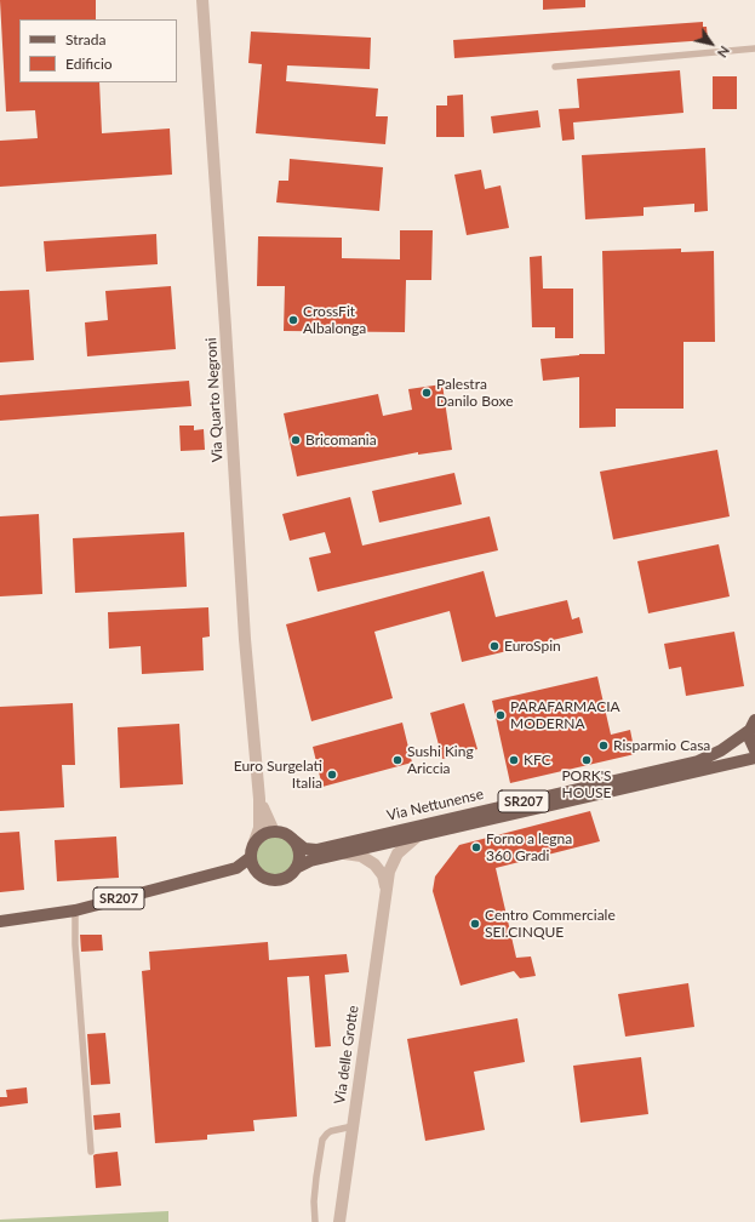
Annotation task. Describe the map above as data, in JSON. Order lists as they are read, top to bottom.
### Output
{
  "streets": {
    "main road": ["SR207", "Via Nettunense"],
    "street": ["Via Quarto Negroni", "Via delle Grotte"]
  },
  "crossings": [
    ["Via Quarto Negroni", "SR207"],
    ["Via Quarto Negroni", "Via Nettunense"],
    ["SR207", "Via Nettunense"],
    ["Via Nettunense", "Via delle Grotte"]
  ],
  "places": [
    "CrossFit Albalonga",
    "Palestra Danilo Boxe",
    "Bricomania",
    "EuroSpin",
    "PARAFARMACIA MODERNA",
    "Risparmio Casa",
    "Sushi King Ariccia",
    "KFC",
    "PORK'S HOUSE",
    "Euro Surgelati Italia",
    "Forno a legna 360 Gradi",
    "Centro Commerciale SEI.CINQUE"
  ],
  "legend": ["Strada", "Edificio"],
  "north": "bottom right"
}
